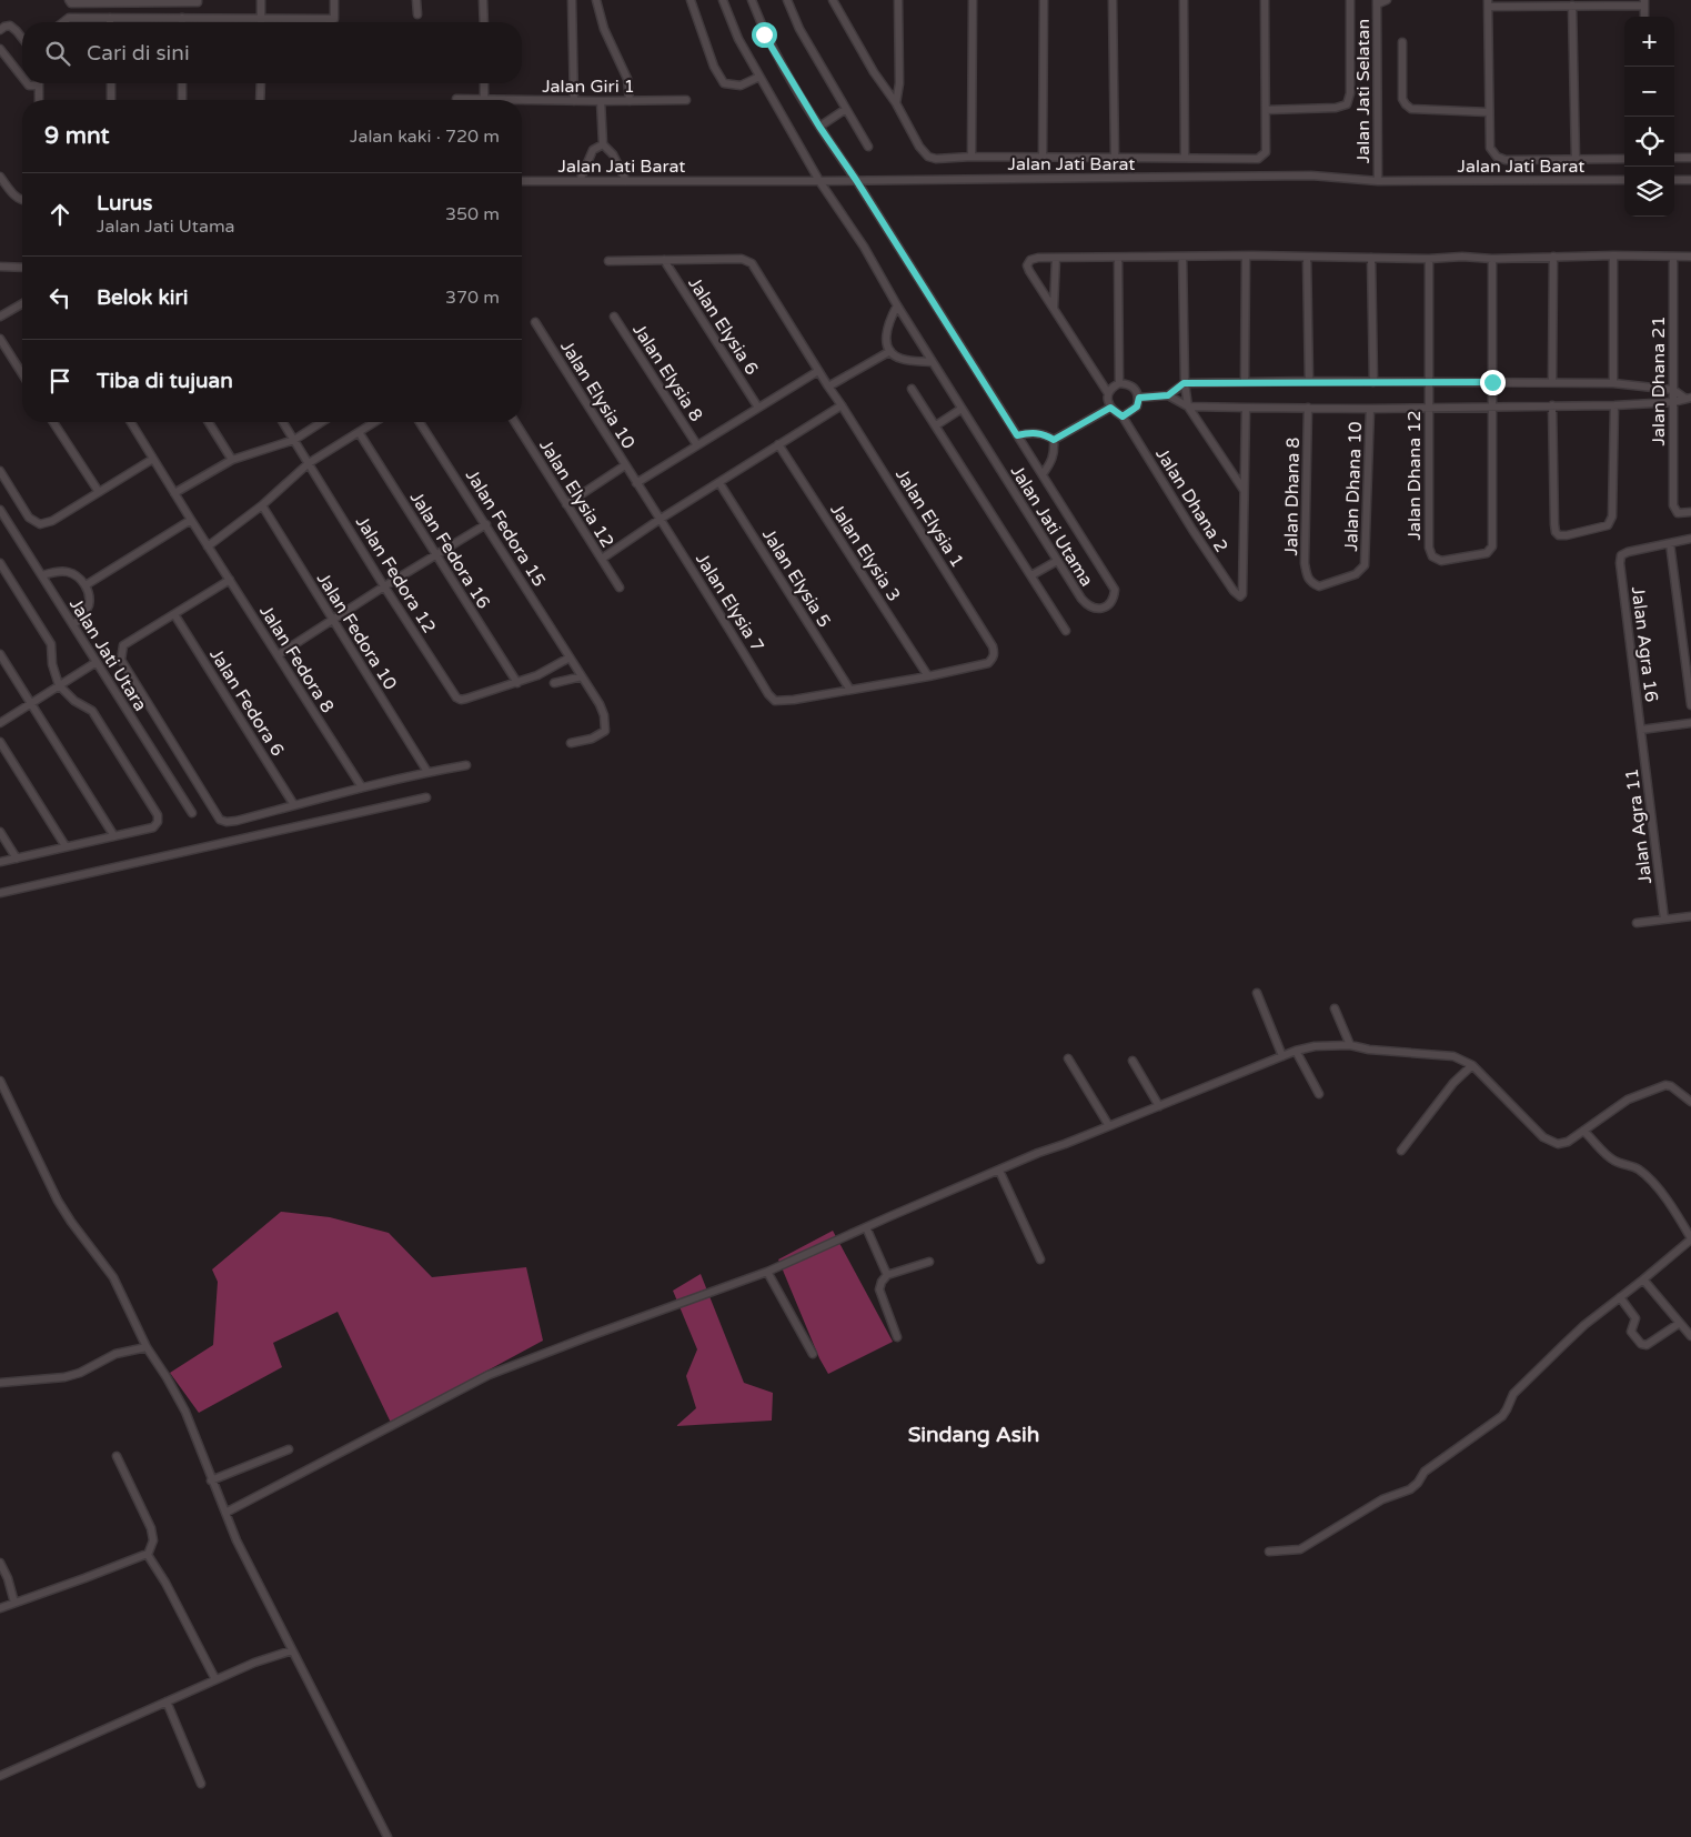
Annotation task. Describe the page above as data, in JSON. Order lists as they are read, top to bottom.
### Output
{
  "streets": {
    "street": [
      "Jalan Giri 1",
      "Jalan Jati Selatan",
      "Jalan Jati Barat",
      "Jalan Elysia 6",
      "Jalan Elysia 8",
      "Jalan Dhana 21",
      "Jalan Elysia 10",
      "Jalan Dhana 12",
      "Jalan Dhana 10",
      "Jalan Elysia 12",
      "Jalan Dhana 8",
      "Jalan Dhana 2",
      "Jalan Elysia 1",
      "Jalan Jati Utama",
      "Jalan Fedora 15",
      "Jalan Fedora 16",
      "Jalan Elysia 3",
      "Jalan Fedora 12",
      "Jalan Elysia 5",
      "Jalan Elysia 7",
      "Jalan Fedora 10",
      "Jalan Agra 16",
      "Jalan Jati Utara",
      "Jalan Fedora 8",
      "Jalan Fedora 6",
      "Jalan Agra 11"
    ]
  },
  "crossings": [
    ["Jalan Jati Selatan", "Jalan Jati Barat"],
    ["Jalan Jati Barat", "Jalan Jati Utama"],
    ["Jalan Elysia 6", "Jalan Elysia 1"],
    ["Jalan Elysia 10", "Jalan Elysia 7"],
    ["Jalan Dhana 10", "Jalan Dhana 8"],
    ["Jalan Elysia 1", "Jalan Elysia 3"],
    ["Jalan Fedora 16", "Jalan Fedora 12"],
    ["Jalan Elysia 5", "Jalan Elysia 7"],
    ["Jalan Agra 16", "Jalan Agra 11"]
  ],
  "districts": ["Sindang Asih"],
  "page": {
    "map_buttons": ["+", "−"],
    "search": "Cari di sini",
    "heading": ["9 mnt", "Jalan kaki · 720 m"],
    "list": [
      ["Lurus", "Jalan Jati Utama", "350 m"],
      ["Belok kiri", "370 m"],
      "Tiba di tujuan"
    ]
  }
}
